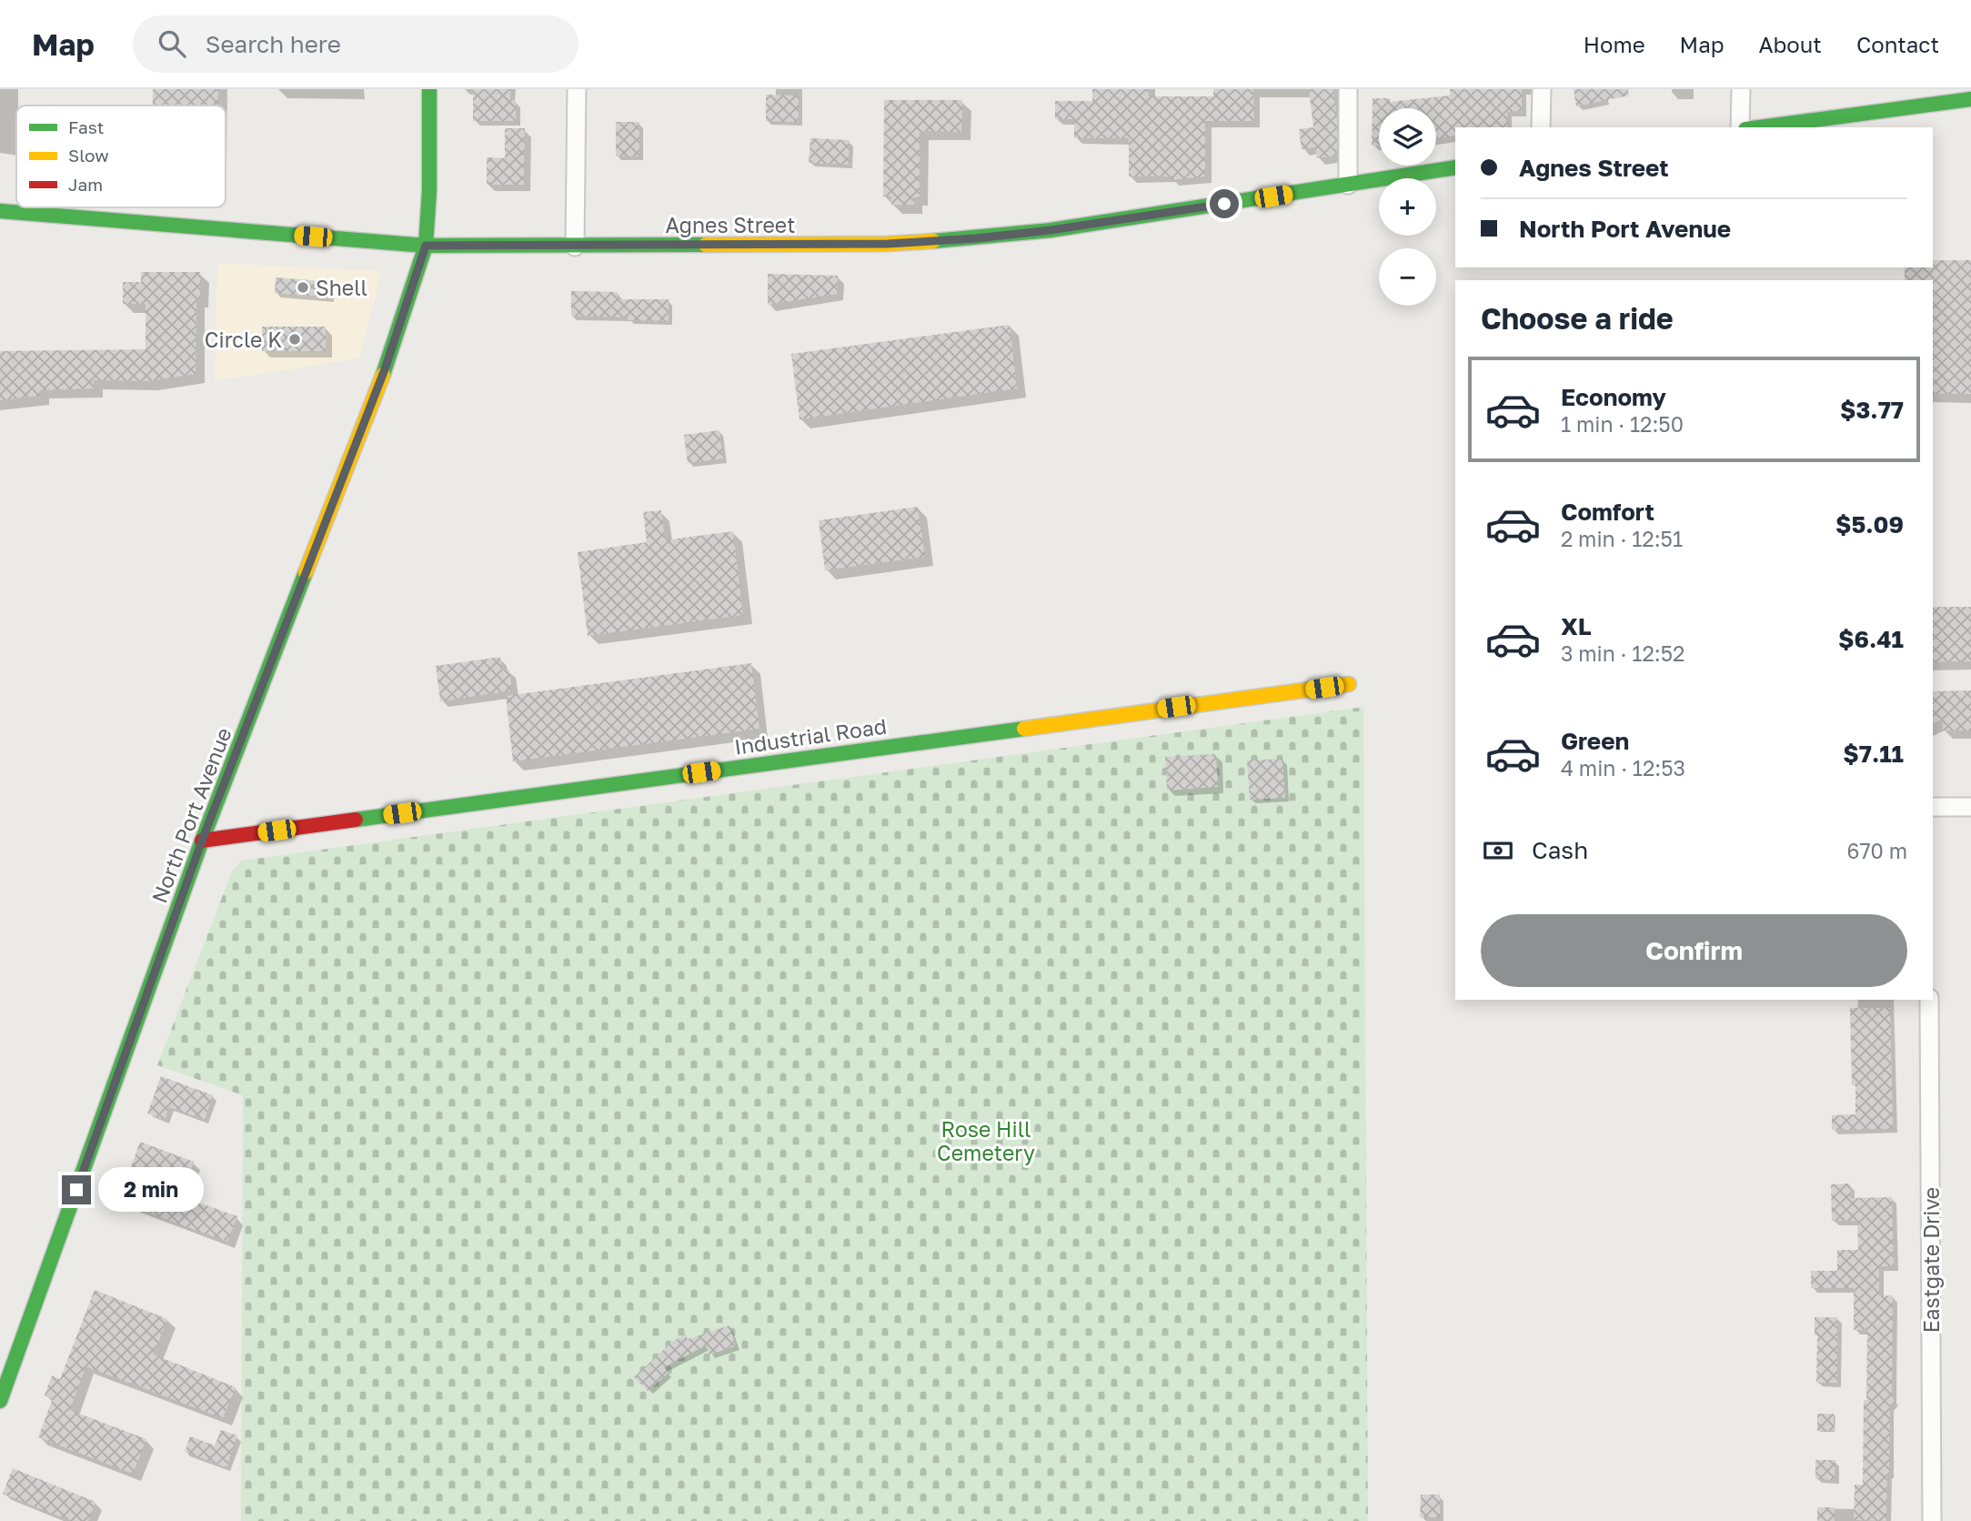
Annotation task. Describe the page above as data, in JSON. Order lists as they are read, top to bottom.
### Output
{
  "streets": {
    "main road": ["Agnes Street", "Industrial Road", "North Port Avenue"],
    "street": ["Eastgate Drive"]
  },
  "crossings": [
    ["Agnes Street", "North Port Avenue"],
    ["Industrial Road", "North Port Avenue"]
  ],
  "parks": ["Rose Hill Cemetery"],
  "places": ["Shell", "Circle K"],
  "legend": ["Fast", "Slow", "Jam"],
  "page": {
    "header": "Map",
    "search": "Search here",
    "nav": [
      "Home",
      "Map",
      "About",
      "Contact"
    ],
    "map_buttons": ["+", "−"],
    "banner": ["Agnes Street", "North Port Avenue"],
    "heading": "Choose a ride",
    "list": [
      {
        "name": "Economy",
        "note": "1 min · 12:50",
        "value": "$3.77"
      },
      {
        "name": "Comfort",
        "note": "2 min · 12:51",
        "value": "$5.09"
      },
      {
        "name": "XL",
        "note": "3 min · 12:52",
        "value": "$6.41"
      },
      {
        "name": "Green",
        "note": "4 min · 12:53",
        "value": "$7.11"
      }
    ],
    "pay": ["Cash", "670 m"],
    "buttons": "Confirm",
    "bubble": "2 min"
  }
}
